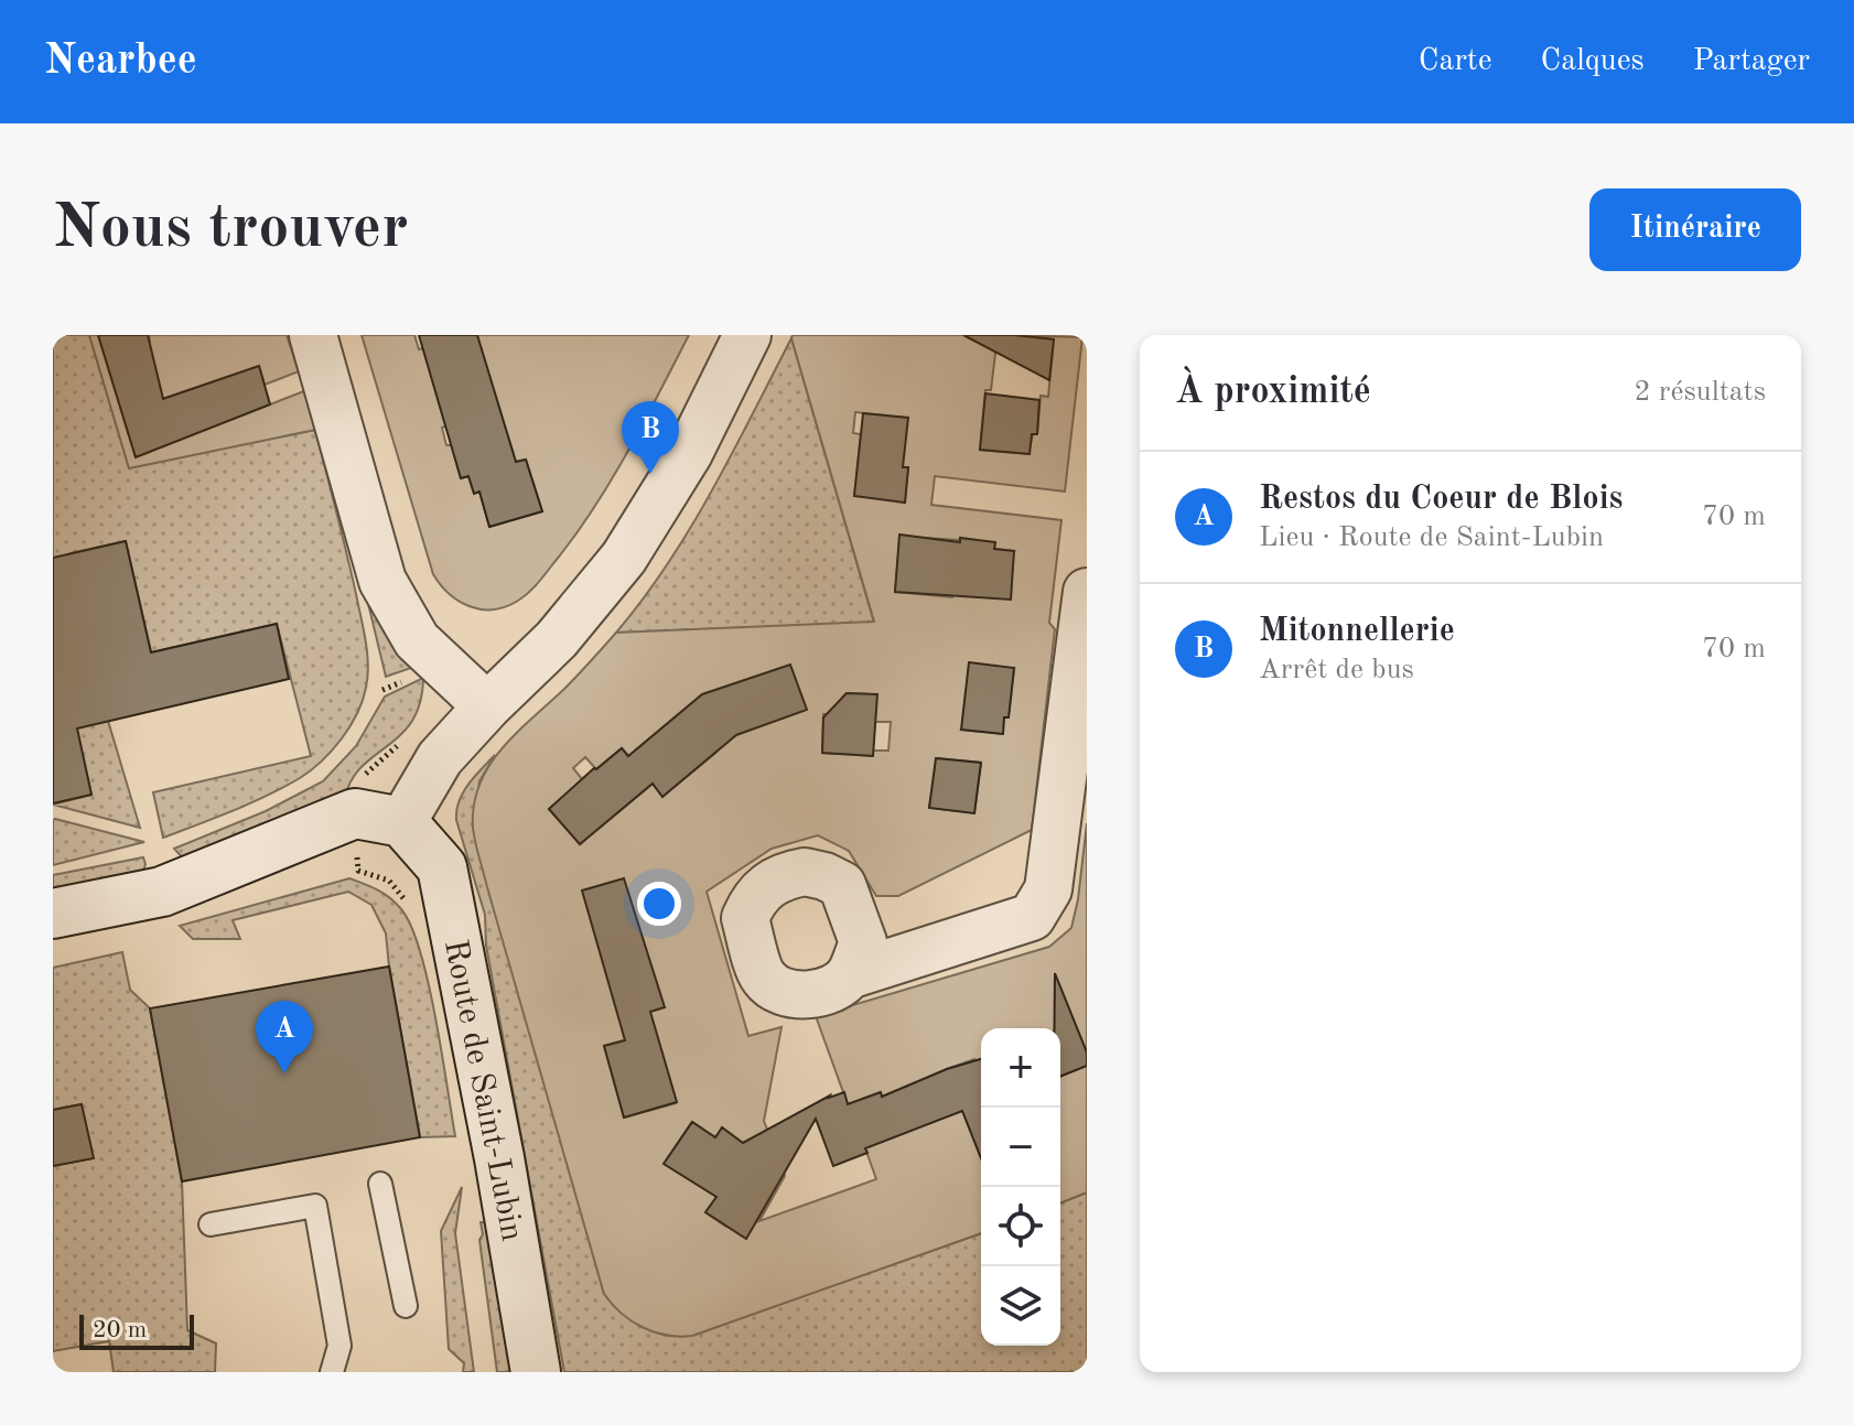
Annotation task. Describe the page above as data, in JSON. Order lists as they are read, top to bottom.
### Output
{
  "streets": {
    "street": ["Route de Saint-Lubin"]
  },
  "scale_bar": "20 m",
  "page": {
    "header": "Nearbee",
    "nav": ["Carte", "Calques", "Partager"],
    "buttons": "Itinéraire",
    "title": "Nous trouver",
    "heading": ["À proximité", "2 résultats"],
    "pins": ["B", "A"],
    "list": [
      {
        "mark": "A",
        "name": "Restos du Coeur de Blois",
        "note": "Lieu · Route de Saint-Lubin",
        "value": "70 m"
      },
      {
        "mark": "B",
        "name": "Mitonnellerie",
        "note": "Arrêt de bus",
        "value": "70 m"
      }
    ],
    "map_buttons": ["+", "−"],
    "scale": "20 m"
  }
}
